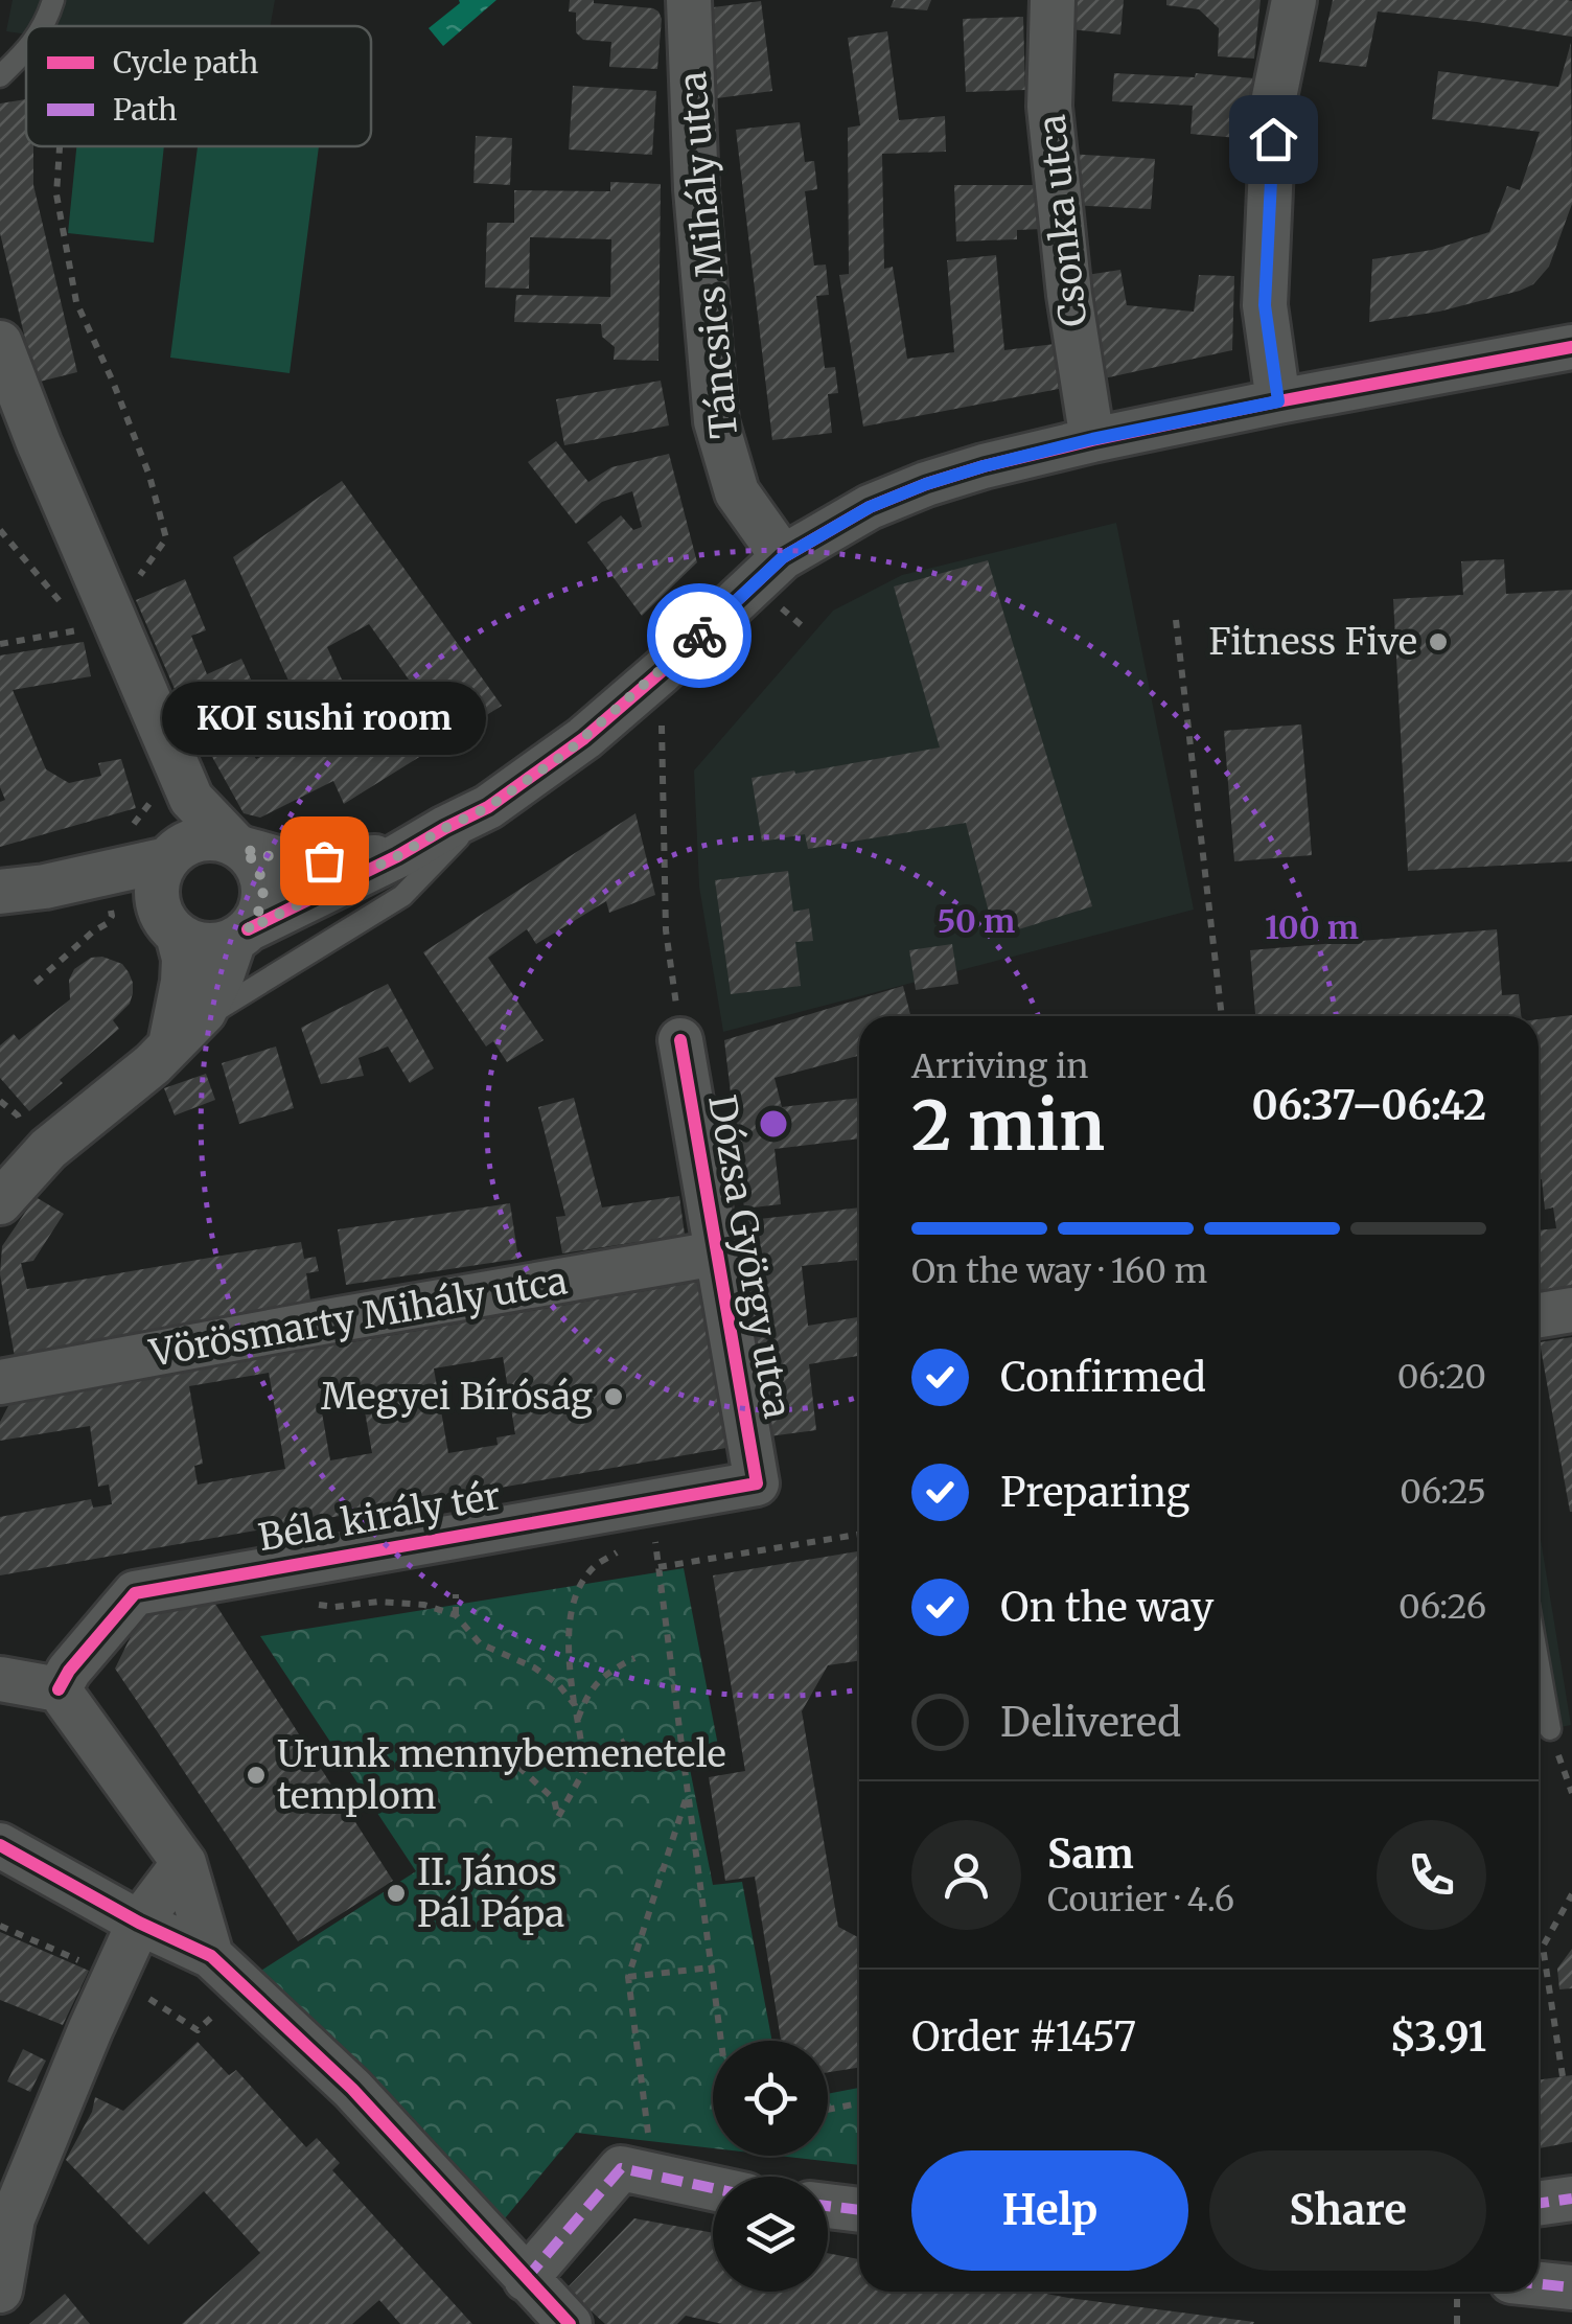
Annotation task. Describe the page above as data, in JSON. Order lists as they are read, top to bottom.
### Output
{
  "streets": {
    "street": [
      "Csonka utca",
      "Táncsics Mihály utca",
      "Dózsa György utca",
      "Vörösmarty Mihály utca",
      "Béla király tér"
    ]
  },
  "crossings": [
    ["Dózsa György utca", "Vörösmarty Mihály utca"],
    ["Dózsa György utca", "Béla király tér"]
  ],
  "places": [
    "Fitness Five",
    "KOI sushi room",
    "Megyei Bíróság",
    "Urunk mennybemenetele templom",
    "II. János Pál Pápa"
  ],
  "legend": ["Cycle path", "Path"],
  "page": {
    "bubble": "KOI sushi room",
    "heading": ["2 min", "Arriving in", "06:37–06:42"],
    "panel": [
      "Sam",
      "Courier · 4.6",
      "Order #1457",
      "$3.91"
    ],
    "bar": "On the way · 160 m",
    "list": [
      ["Confirmed", "06:20"],
      ["Preparing", "06:25"],
      ["On the way", "06:26"],
      "Delivered"
    ],
    "buttons": ["Help", "Share"]
  },
  "rings": ["50 m", "100 m"]
}
